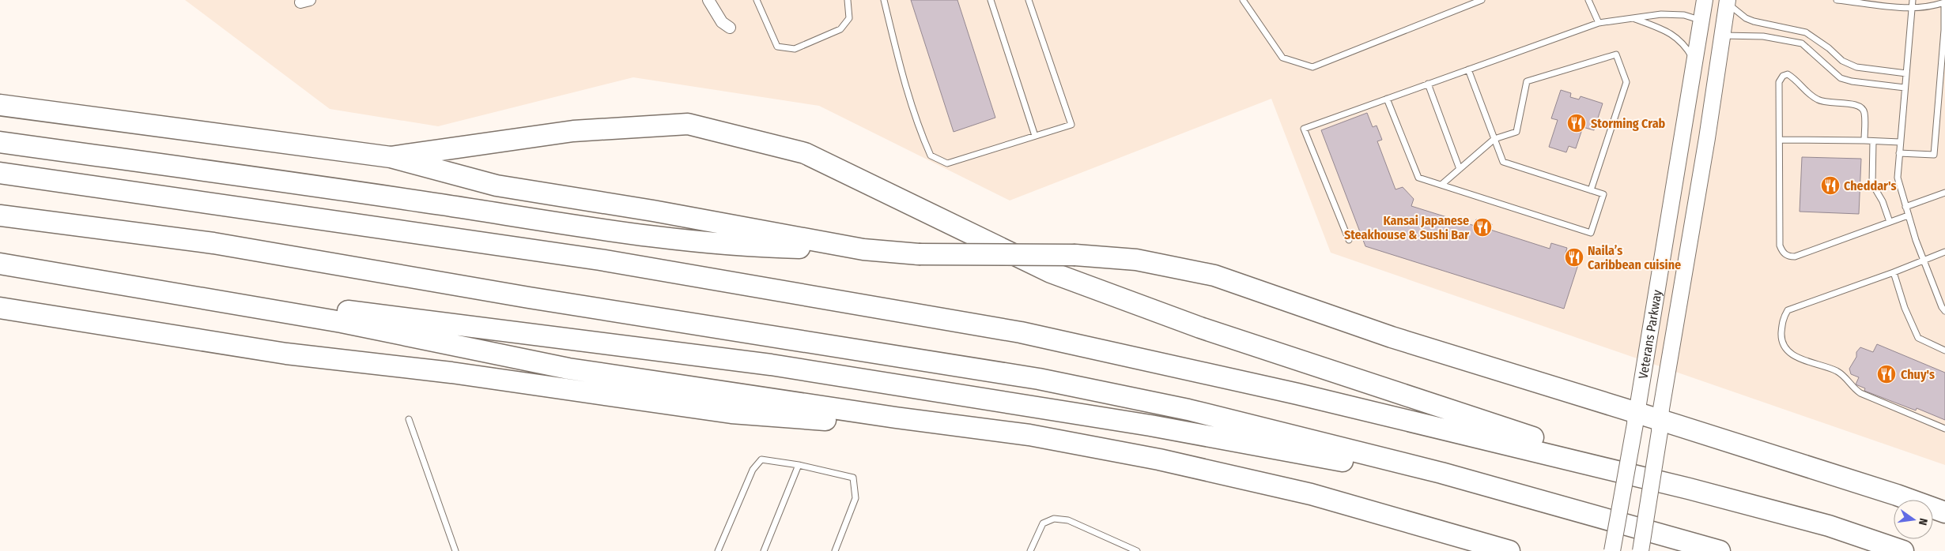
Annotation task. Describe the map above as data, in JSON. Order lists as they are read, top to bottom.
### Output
{
  "streets": {
    "main road": ["Veterans Parkway"]
  },
  "places": {
    "restaurant": [
      "Storming Crab",
      "Cheddar's",
      "Kansai Japanese Steakhouse & Sushi Bar",
      "Naila’s Caribbean cuisine",
      "Chuy's"
    ]
  },
  "north": "right"
}
